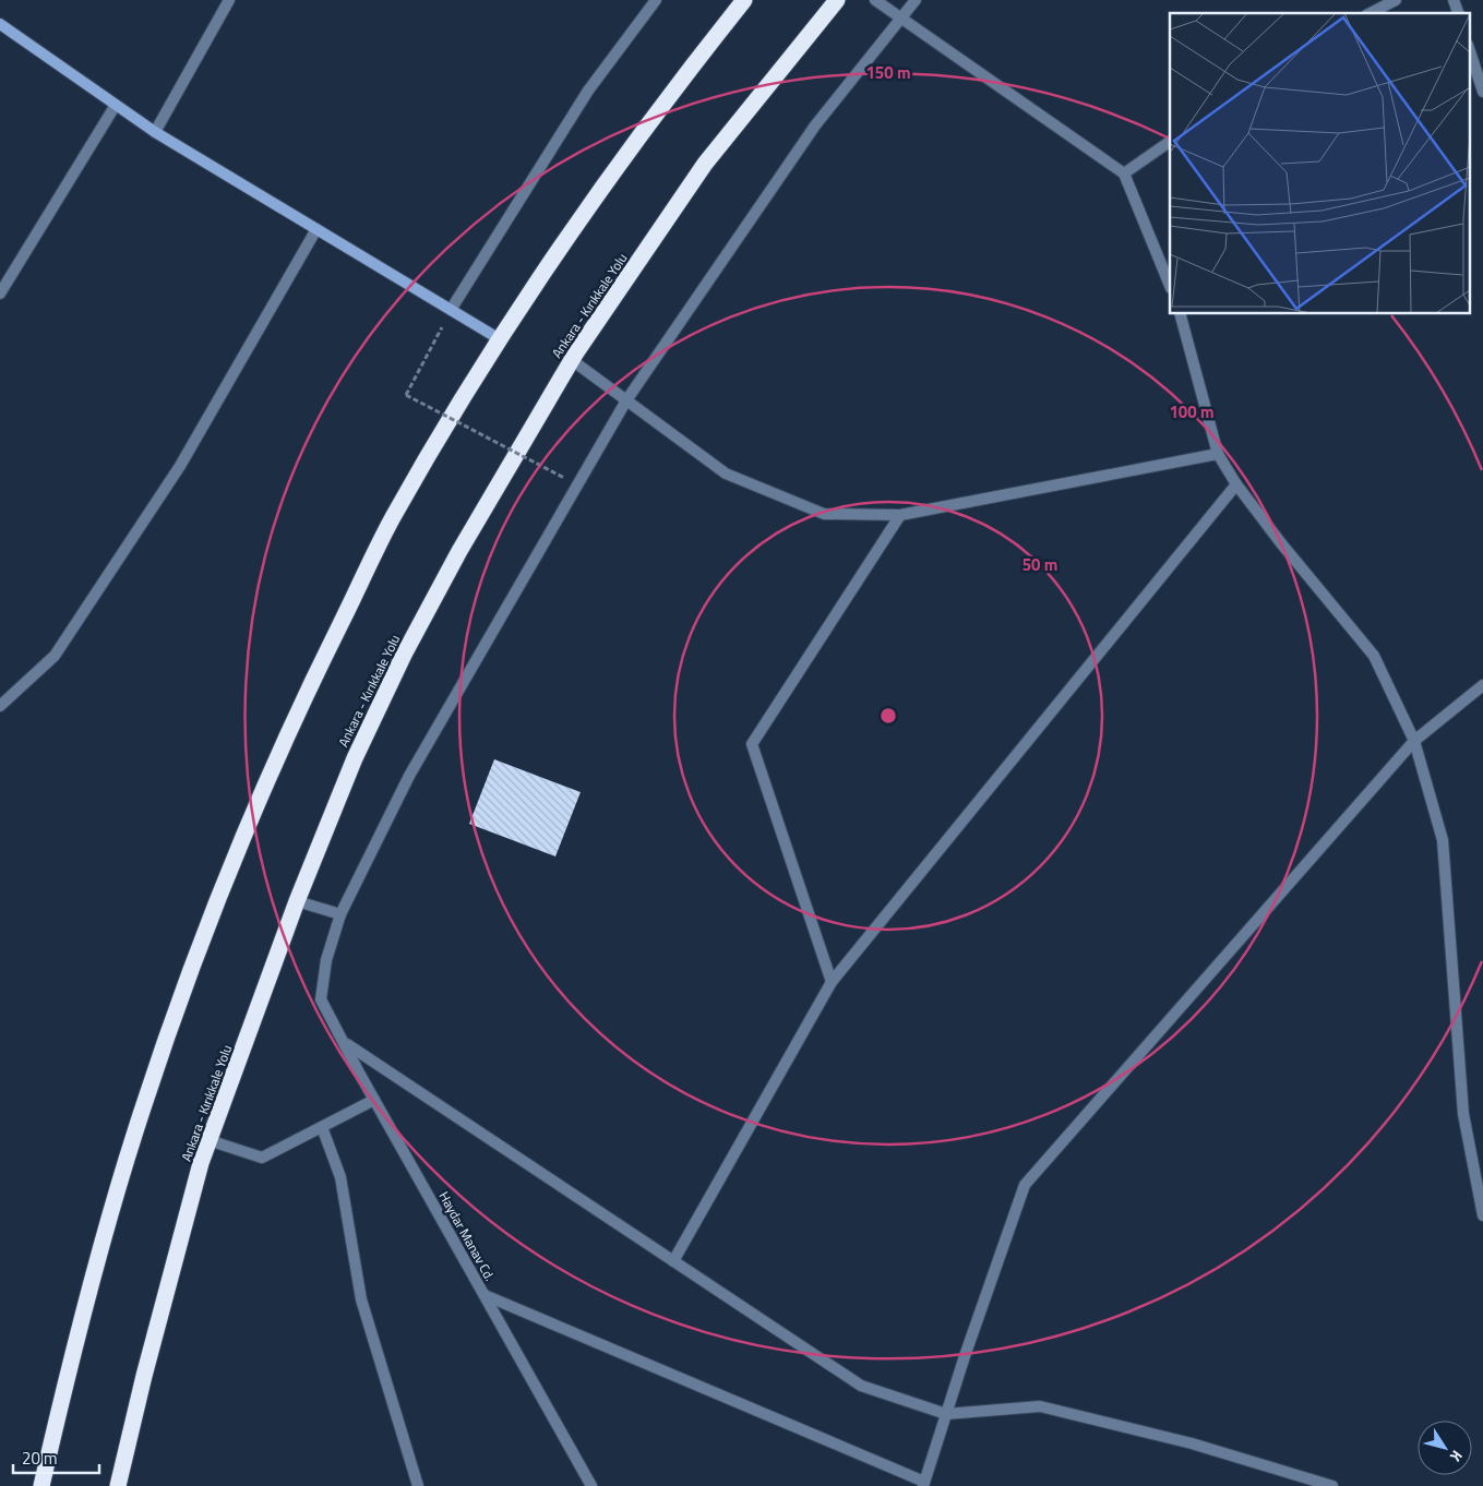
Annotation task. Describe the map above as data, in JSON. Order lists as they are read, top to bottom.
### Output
{
  "streets": {
    "highway": ["Ankara - Kırıkkale Yolu"],
    "street": ["Haydar Manav Cd."]
  },
  "scale_bar": "20 m",
  "north": "bottom right",
  "rings": ["150 m", "100 m", "50 m"]
}
